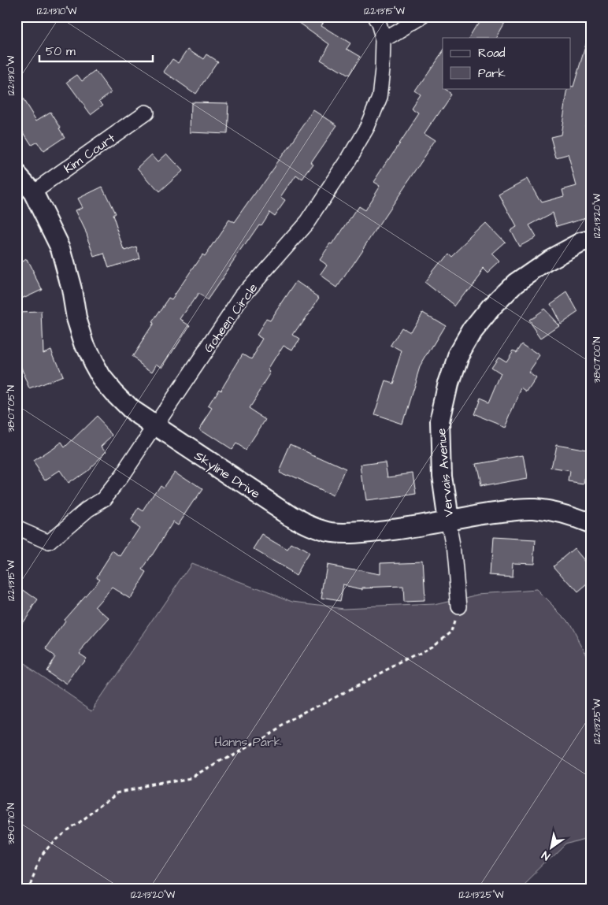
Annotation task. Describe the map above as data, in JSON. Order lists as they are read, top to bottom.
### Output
{
  "streets": {
    "street": [
      "Kim Court",
      "Goheen Circle",
      "Vervais Avenue",
      "Skyline Drive"
    ]
  },
  "crossings": [
    ["Kim Court", "Skyline Drive"],
    ["Goheen Circle", "Skyline Drive"],
    ["Vervais Avenue", "Skyline Drive"]
  ],
  "parks": ["Hanns Park"],
  "legend": ["Road", "Park"],
  "scale_bar": "50 m",
  "north": "bottom left",
  "coordinates": [
    "122°13'10\"W",
    "122°13'15\"W",
    "122°13'20\"W",
    "38°07'00\"N",
    "38°07'05\"N",
    "122°13'25\"W",
    "38°07'10\"N"
  ]
}
